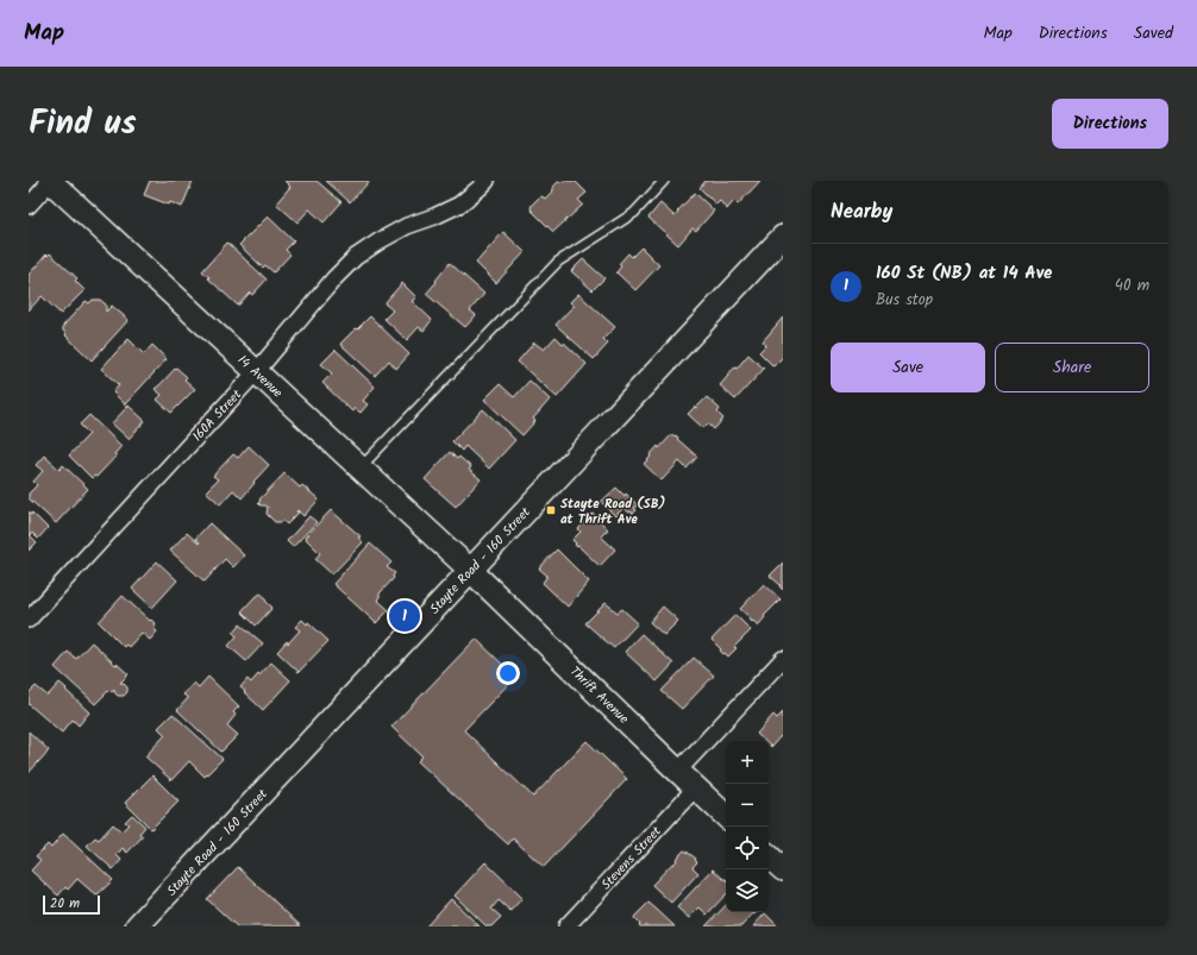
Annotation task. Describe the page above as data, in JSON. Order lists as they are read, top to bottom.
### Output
{
  "streets": {
    "street": [
      "14 Avenue",
      "160A Street",
      "Stayte Road - 160 Street",
      "Thrift Avenue",
      "Stevens Street"
    ]
  },
  "crossings": [
    ["14 Avenue", "160A Street"],
    ["14 Avenue", "Stayte Road - 160 Street"],
    ["14 Avenue", "Thrift Avenue"],
    ["Stayte Road - 160 Street", "Thrift Avenue"],
    ["Thrift Avenue", "Stevens Street"]
  ],
  "places": {
    "transit": ["Stayte Road (SB) at Thrift Ave"]
  },
  "scale_bar": "20 m",
  "page": {
    "header": "Map",
    "nav": ["Map", "Directions", "Saved"],
    "title": "Find us",
    "buttons": [
      "Directions",
      ["Save", "Share"]
    ],
    "heading": "Nearby",
    "list": [
      {
        "mark": "1",
        "name": "160 St (NB) at 14 Ave",
        "note": "Bus stop",
        "value": "40 m"
      }
    ],
    "pins": "1",
    "map_buttons": ["+", "−"],
    "scale": "20 m"
  }
}
